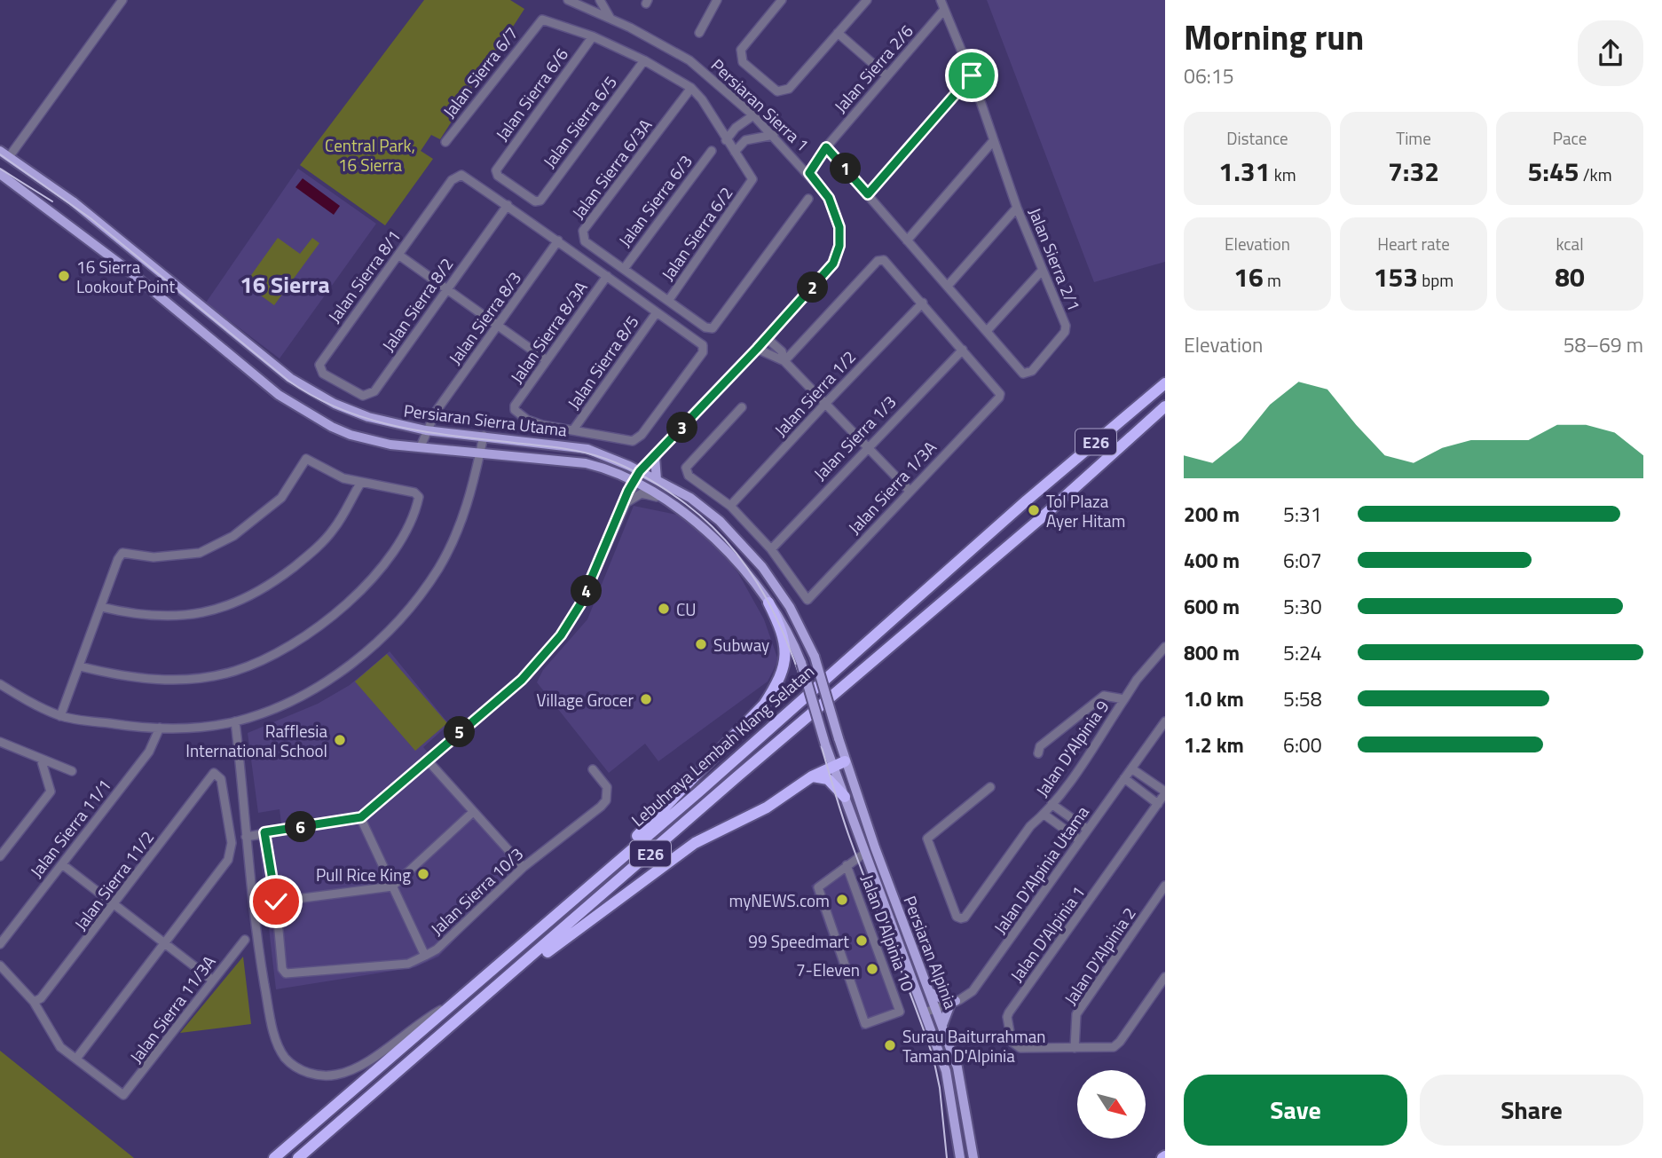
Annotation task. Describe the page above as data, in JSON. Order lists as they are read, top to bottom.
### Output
{
  "streets": {
    "highway": ["E26", "Lebuhraya Lembah Klang Selatan"],
    "main road": ["Persiaran Sierra Utama", "Persiaran Alpinia"],
    "street": [
      "Jalan Sierra 2/6",
      "Jalan Sierra 6/7",
      "Jalan Sierra 6/6",
      "Persiaran Sierra 1",
      "Jalan Sierra 6/5",
      "Jalan Sierra 6/3A",
      "Jalan Sierra 6/3",
      "Jalan Sierra 6/2",
      "Jalan Sierra 2/1",
      "Jalan Sierra 8/1",
      "Jalan Sierra 8/2",
      "Jalan Sierra 8/3",
      "Jalan Sierra 8/3A",
      "Jalan Sierra 8/5",
      "Jalan Sierra 1/2",
      "Jalan Sierra 1/3",
      "Jalan Sierra 1/3A",
      "Jalan D'Alpinia 9",
      "Jalan Sierra 11/1",
      "Jalan D'Alpinia Utama",
      "Jalan Sierra 11/2",
      "Jalan Sierra 10/3",
      "Jalan D'Alpinia 10",
      "Jalan D'Alpinia 1",
      "Jalan D'Alpinia 2",
      "Jalan Sierra 11/3A"
    ]
  },
  "crossings": [
    ["Jalan Sierra 2/6", "Persiaran Sierra 1"],
    ["Jalan Sierra 2/6", "Jalan Sierra 2/1"],
    ["Jalan Sierra 6/7", "Jalan Sierra 6/6"],
    ["Jalan Sierra 6/6", "Jalan Sierra 6/5"],
    ["Persiaran Sierra 1", "Persiaran Sierra Utama"],
    ["Jalan Sierra 6/3A", "Jalan Sierra 6/3"],
    ["Jalan Sierra 6/3A", "Jalan Sierra 6/2"],
    ["Jalan Sierra 8/1", "Jalan Sierra 8/2"],
    ["Jalan Sierra 8/3", "Persiaran Sierra Utama"],
    ["Jalan Sierra 8/3A", "Jalan Sierra 8/5"],
    ["Persiaran Sierra Utama", "Persiaran Alpinia"],
    ["Jalan Sierra 1/3", "Jalan Sierra 1/3A"],
    ["Jalan D'Alpinia Utama", "Persiaran Alpinia"],
    ["Jalan D'Alpinia 1", "Jalan D'Alpinia 2"]
  ],
  "districts": ["16 Sierra"],
  "parks": ["Central Park, 16 Sierra"],
  "places": [
    "16 Sierra Lookout Point",
    "Tol Plaza Ayer Hitam",
    "CU",
    "Subway",
    "Village Grocer",
    "Rafflesia International School",
    "Pull Rice King",
    "myNEWS.com",
    "99 Speedmart",
    "7-Eleven",
    "Surau Baiturrahman Taman D'Alpinia"
  ],
  "north": "bottom right",
  "page": {
    "heading": ["Morning run", "06:15"],
    "stats": [
      ["Distance", "1.31 km"],
      ["Time", "7:32"],
      ["Pace", "5:45 /km"],
      ["Elevation", "16 m"],
      ["Heart rate", "153 bpm"],
      ["kcal", "80"]
    ],
    "pins": [
      "1",
      "2",
      "3",
      "4",
      "5",
      "6"
    ],
    "chart": ["Elevation", "58–69 m"],
    "list": [
      {
        "name": "200 m",
        "note": "5:31"
      },
      {
        "name": "400 m",
        "note": "6:07"
      },
      {
        "name": "600 m",
        "note": "5:30"
      },
      {
        "name": "800 m",
        "note": "5:24"
      },
      {
        "name": "1.0 km",
        "note": "5:58"
      },
      {
        "name": "1.2 km",
        "note": "6:00"
      }
    ],
    "buttons": ["Save", "Share"]
  }
}
